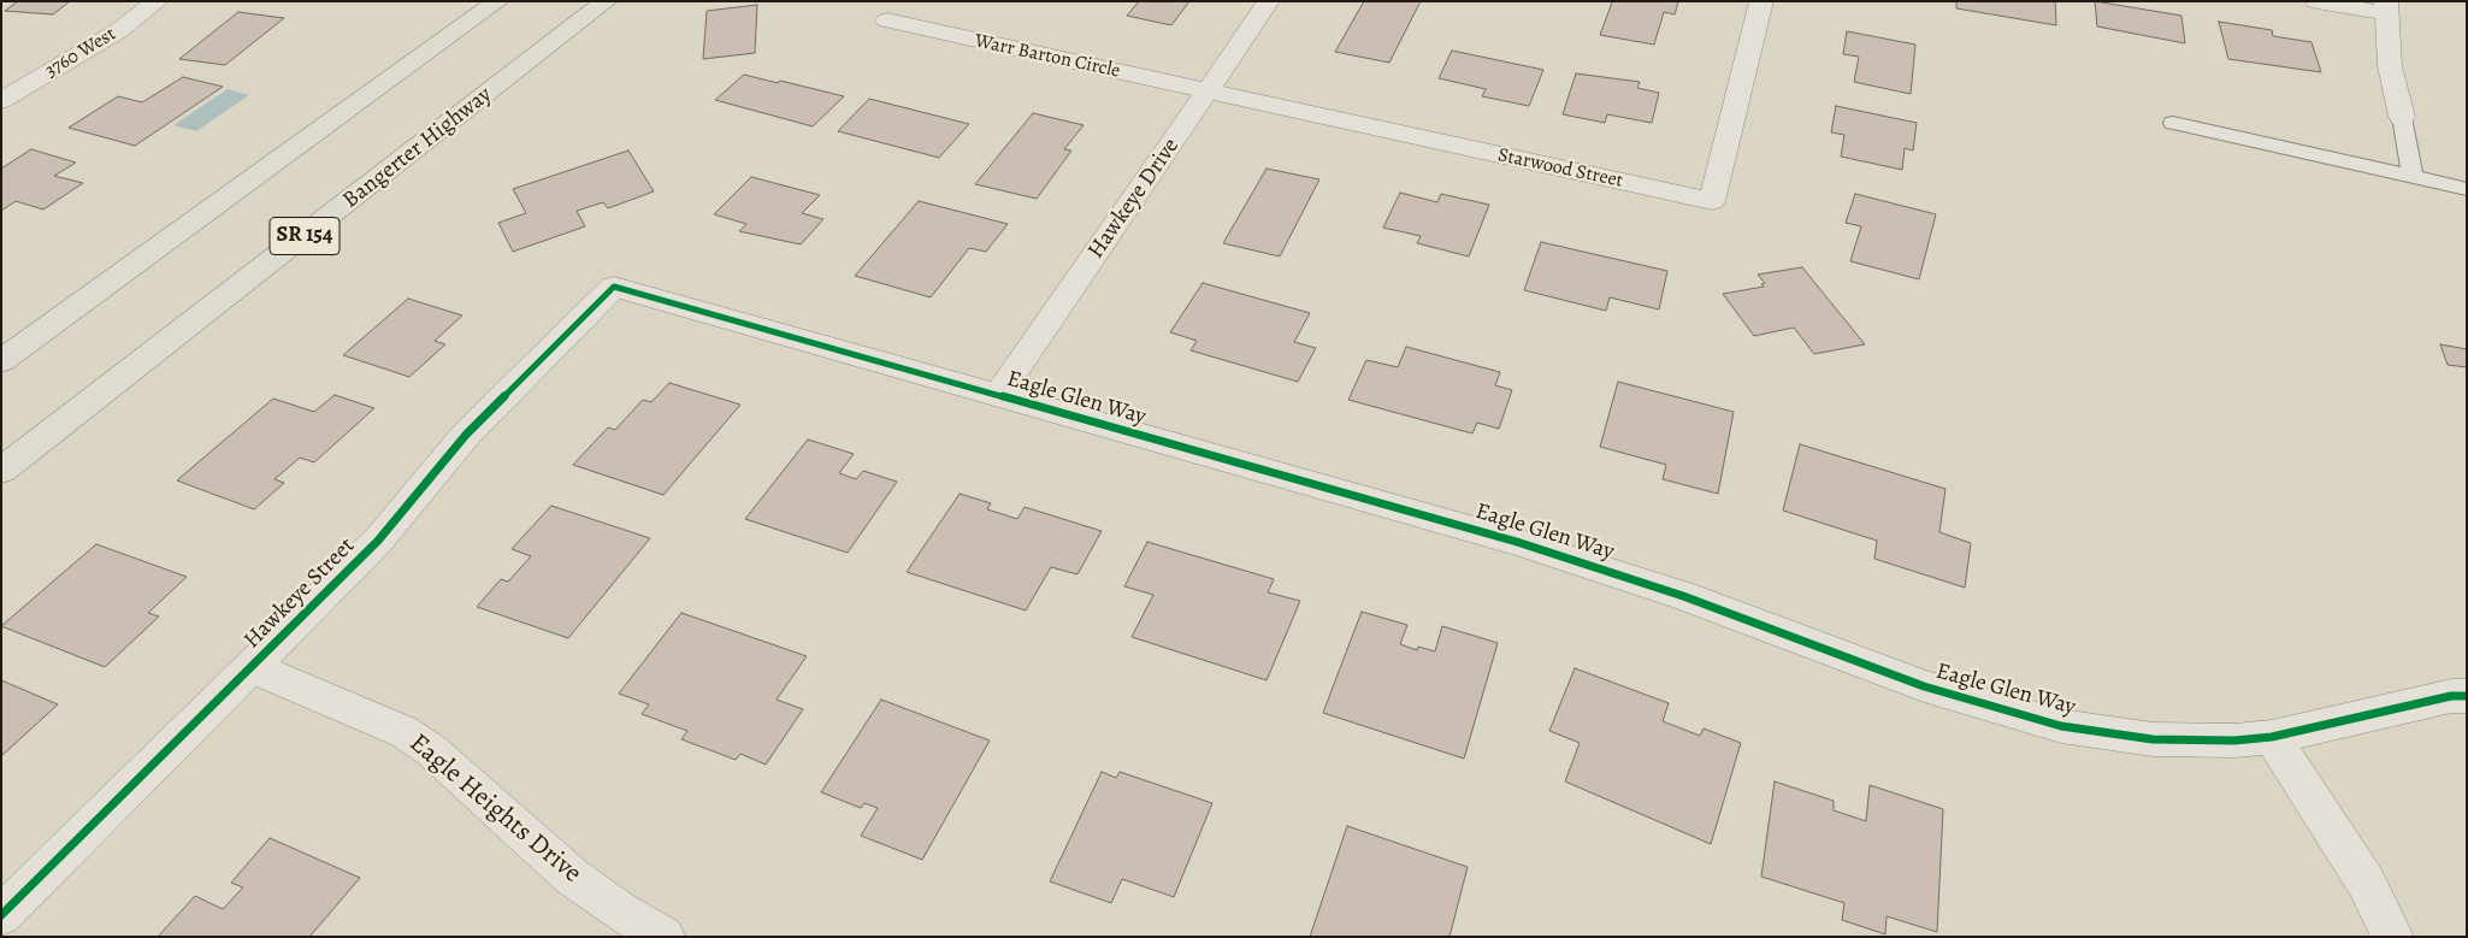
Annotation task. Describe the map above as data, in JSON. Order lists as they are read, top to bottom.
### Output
{
  "streets": {
    "highway": ["Bangerter Highway", "SR 154"],
    "street": [
      "3760 West",
      "Warr Barton Circle",
      "Starwood Street",
      "Hawkeye Drive",
      "Eagle Glen Way",
      "Hawkeye Street",
      "Eagle Heights Drive"
    ]
  },
  "crossings": [
    ["Warr Barton Circle", "Starwood Street"],
    ["Warr Barton Circle", "Hawkeye Drive"],
    ["Starwood Street", "Hawkeye Drive"],
    ["Hawkeye Drive", "Eagle Glen Way"],
    ["Eagle Glen Way", "Hawkeye Street"],
    ["Hawkeye Street", "Eagle Heights Drive"]
  ]
}
